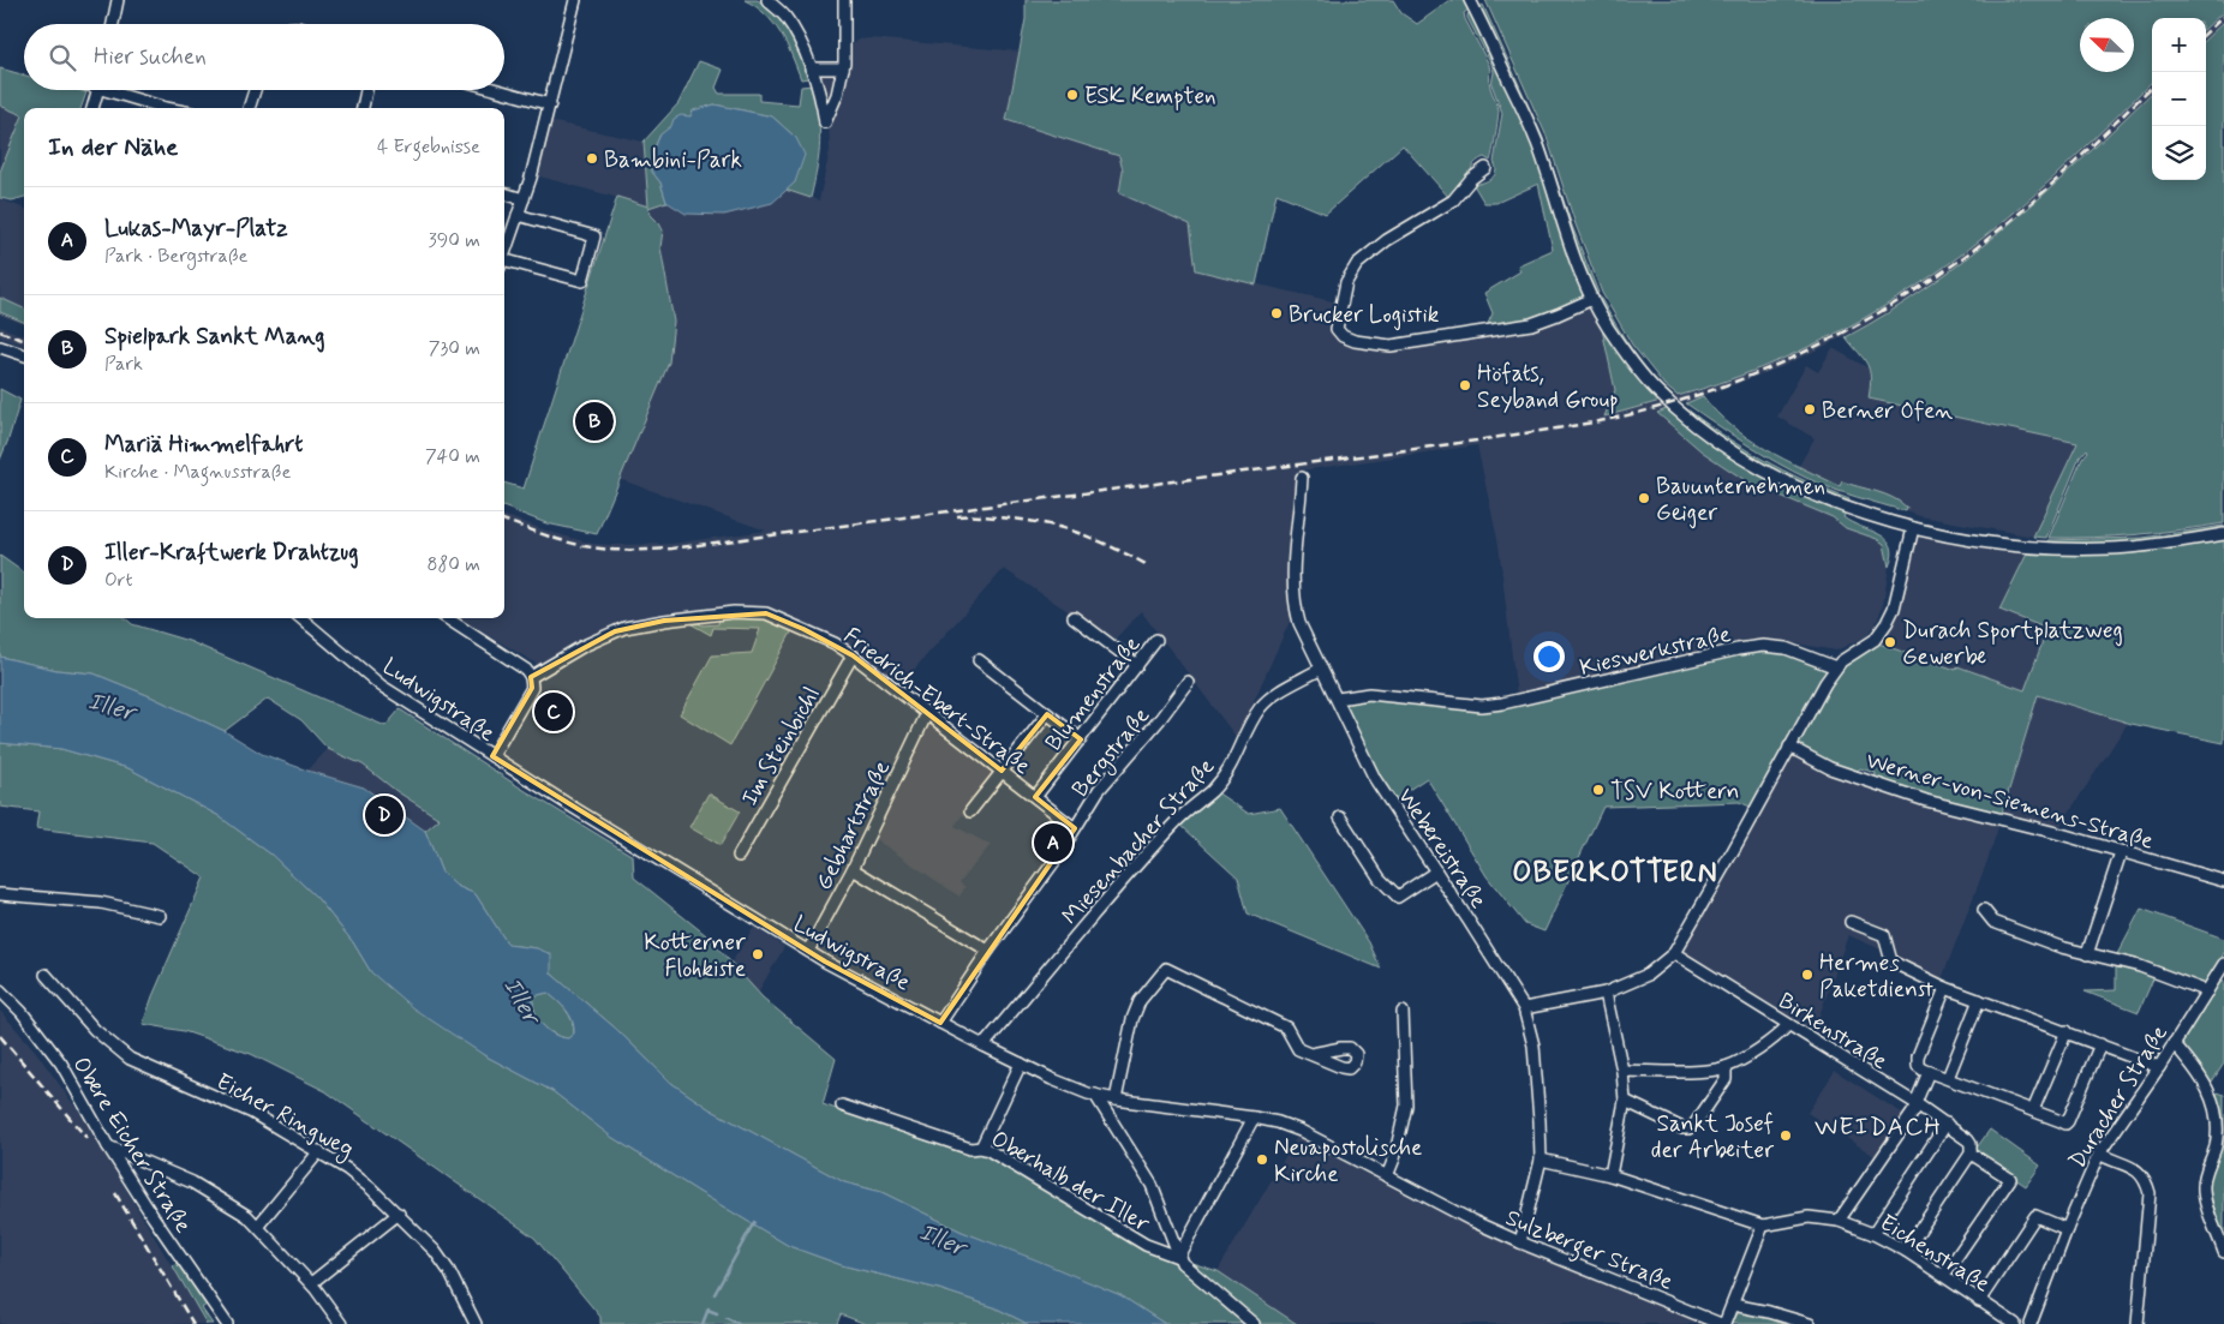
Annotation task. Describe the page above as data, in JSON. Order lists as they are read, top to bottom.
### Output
{
  "streets": {
    "street": [
      "Kieswerkstraße",
      "Blumenstraße",
      "Ludwigstraße",
      "Friedrich-Ebert-Straße",
      "Im Steinbichl",
      "Bergstraße",
      "Werner-von-Siemens-Straße",
      "Gebhartstraße",
      "Miesenbacher Straße",
      "Webereistraße",
      "Birkenstraße",
      "Duracher Straße",
      "Eicher Ringweg",
      "Obere Eicher Straße",
      "Oberhalb der Iller",
      "Sulzberger Straße",
      "Eichenstraße"
    ]
  },
  "crossings": [
    ["Kieswerkstraße", "Webereistraße"],
    ["Blumenstraße", "Friedrich-Ebert-Straße"],
    ["Ludwigstraße", "Bergstraße"],
    ["Ludwigstraße", "Gebhartstraße"],
    ["Ludwigstraße", "Miesenbacher Straße"],
    ["Ludwigstraße", "Sulzberger Straße"],
    ["Friedrich-Ebert-Straße", "Im Steinbichl"],
    ["Friedrich-Ebert-Straße", "Bergstraße"],
    ["Friedrich-Ebert-Straße", "Gebhartstraße"],
    ["Miesenbacher Straße", "Webereistraße"],
    ["Webereistraße", "Sulzberger Straße"],
    ["Webereistraße", "Eichenstraße"],
    ["Birkenstraße", "Eichenstraße"]
  ],
  "districts": ["OBERKOTTERN", "WEIDACH"],
  "water": ["Iller"],
  "places": [
    "ESK Kempten",
    "Bambini-Park",
    "Brucker Logistik",
    "Höfats, Seyband Group",
    "Berner Ofen",
    "Bauunternehmen Geiger",
    "Durach Sportplatzweg Gewerbe",
    "TSV Kottern",
    "Kotterner Flohkiste",
    "Hermes Paketdienst",
    "Sankt Josef der Arbeiter",
    "Neuapostolische Kirche"
  ],
  "north": "top left",
  "page": {
    "map_buttons": ["+", "−"],
    "search": "Hier suchen",
    "heading": ["In der Nähe", "4 Ergebnisse"],
    "list": [
      {
        "mark": "A",
        "name": "Lukas-Mayr-Platz",
        "note": "Park · Bergstraße",
        "value": "390 m"
      },
      {
        "mark": "B",
        "name": "Spielpark Sankt Mang",
        "note": "Park",
        "value": "730 m"
      },
      {
        "mark": "C",
        "name": "Mariä Himmelfahrt",
        "note": "Kirche · Magnusstraße",
        "value": "740 m"
      },
      {
        "mark": "D",
        "name": "Iller-Kraftwerk Drahtzug",
        "note": "Ort",
        "value": "880 m"
      }
    ],
    "pins": [
      "B",
      "C",
      "D",
      "A"
    ]
  }
}
